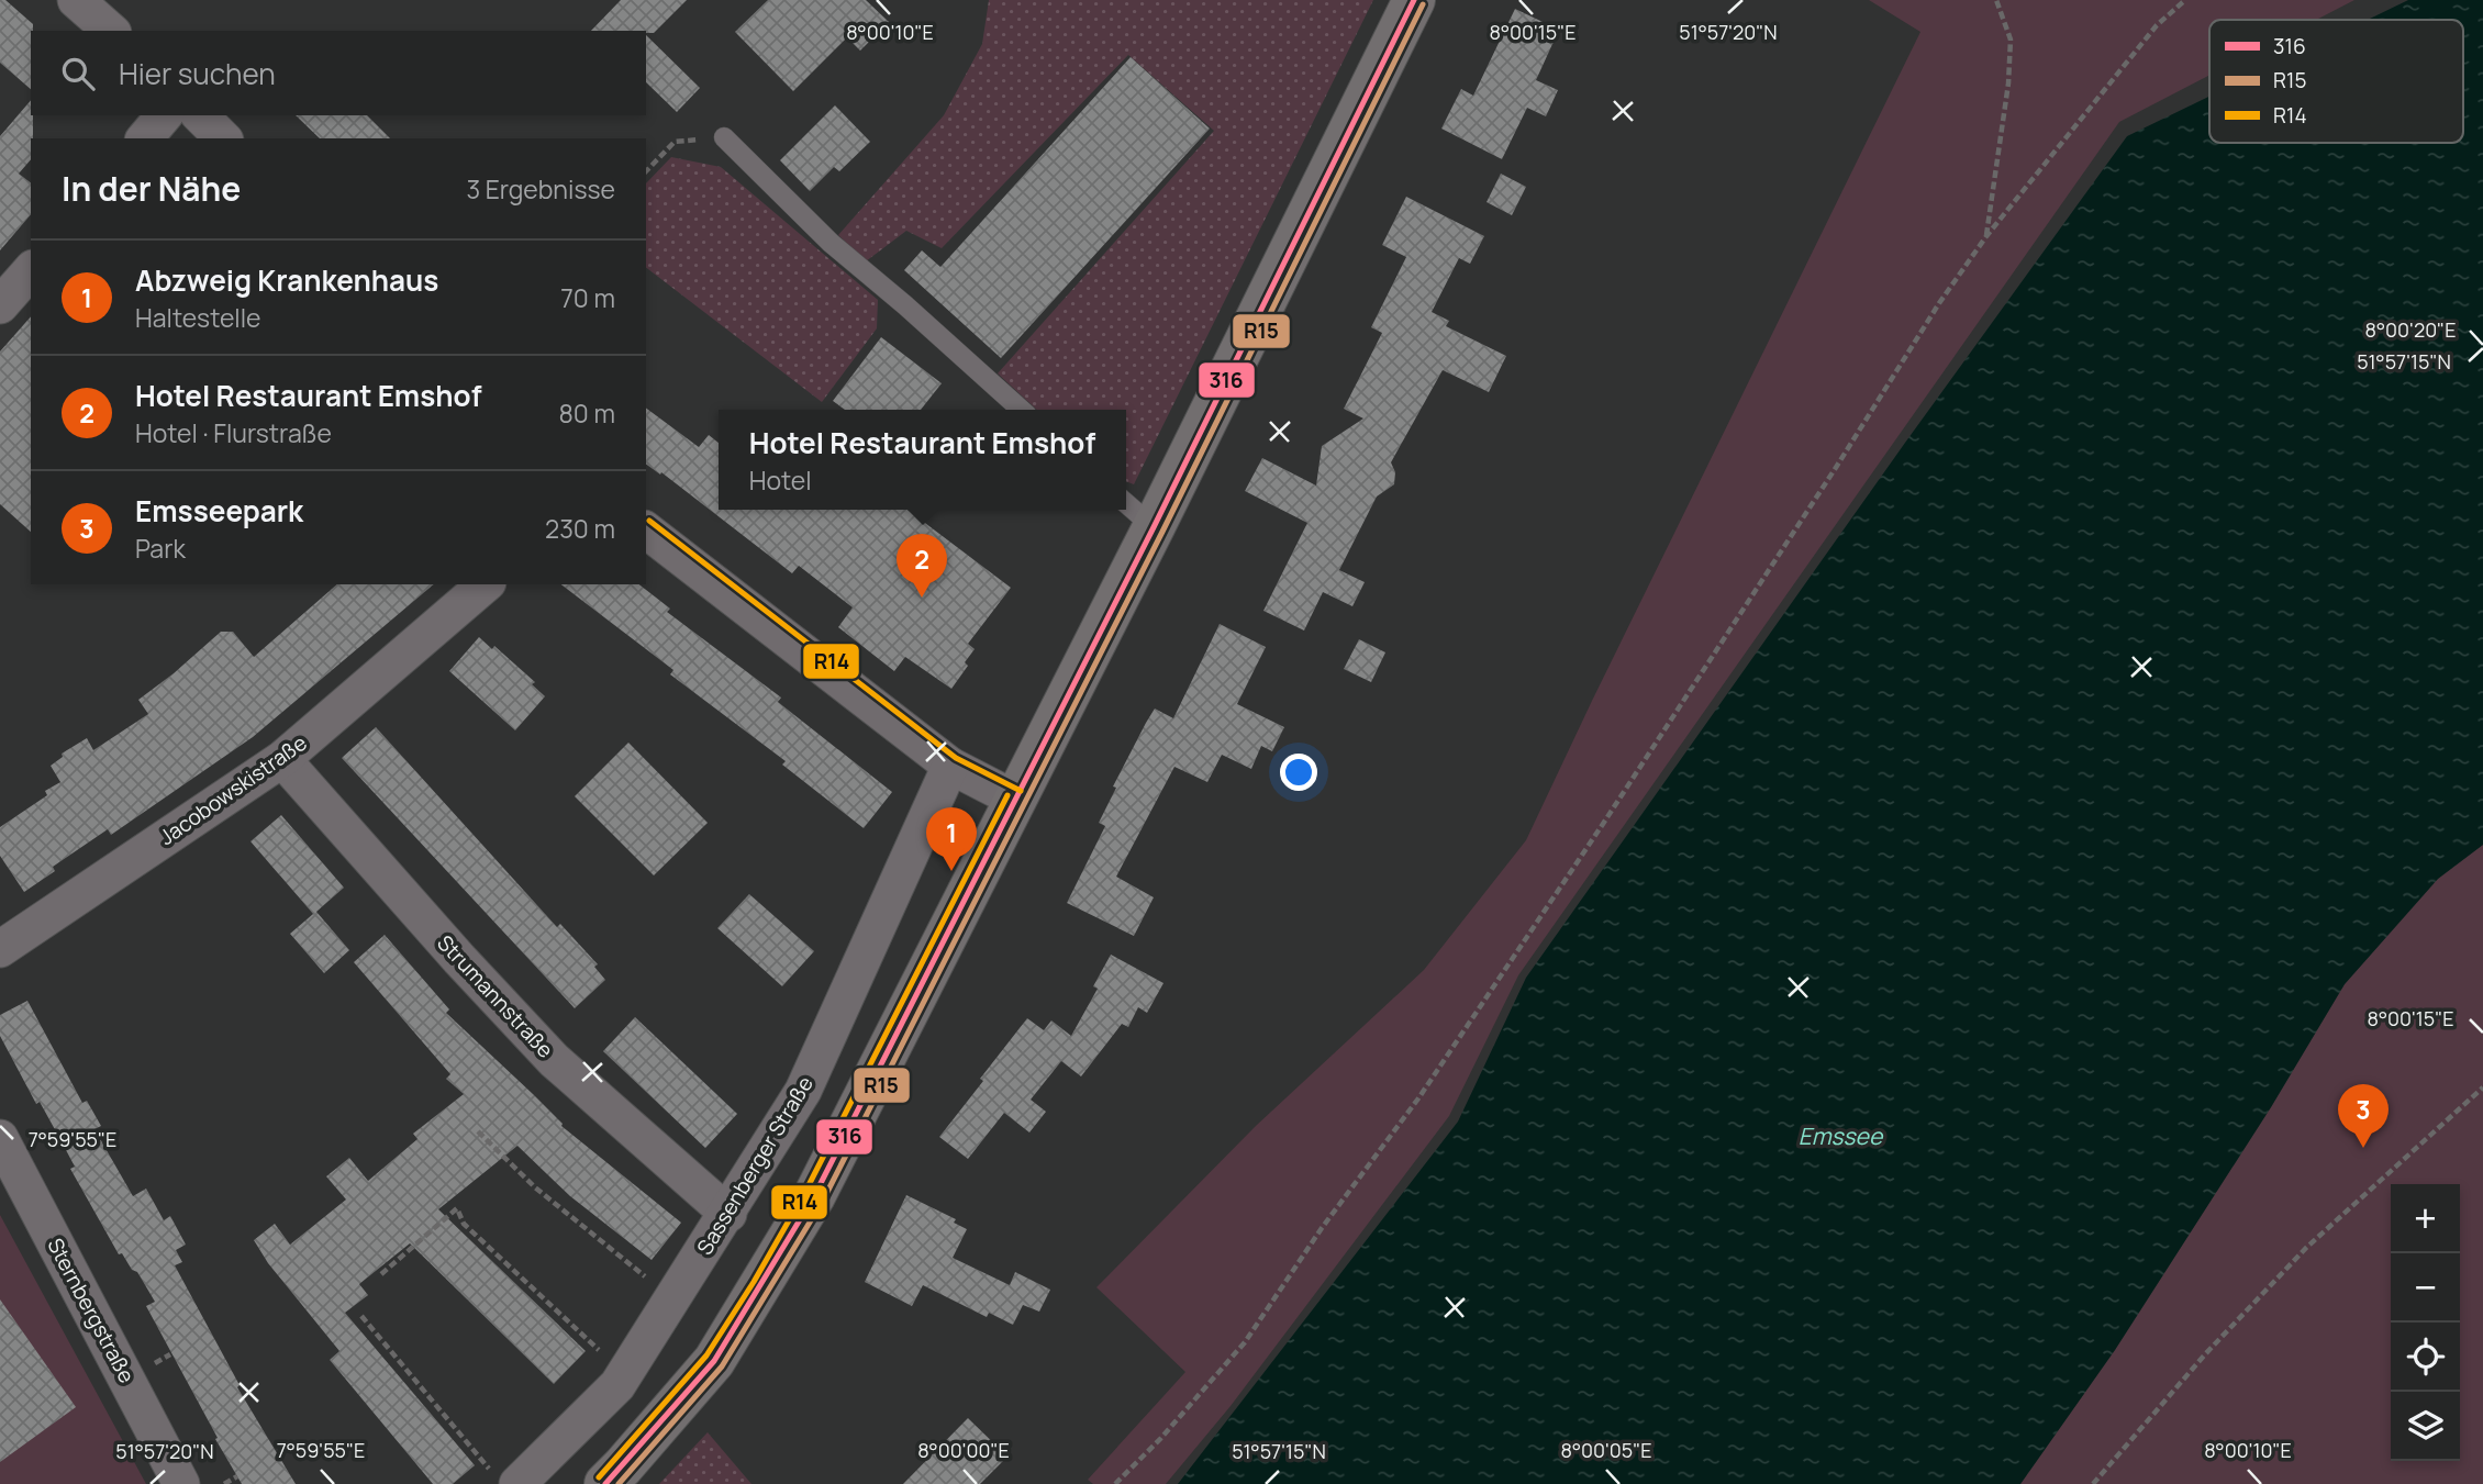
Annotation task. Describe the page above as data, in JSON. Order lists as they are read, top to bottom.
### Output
{
  "streets": {
    "street": [
      "Jacobowskistraße",
      "Strumannstraße",
      "Sassenberger Straße",
      "Sternbergstraße"
    ]
  },
  "crossings": [
    ["Jacobowskistraße", "Strumannstraße"],
    ["Strumannstraße", "Sassenberger Straße"]
  ],
  "water": ["Emssee"],
  "lines": ["transit line 316", "transit line R15", "transit line R14"],
  "legend": ["316", "R15", "R14"],
  "page": {
    "search": "Hier suchen",
    "heading": ["In der Nähe", "3 Ergebnisse"],
    "list": [
      {
        "mark": "1",
        "name": "Abzweig Krankenhaus",
        "note": "Haltestelle",
        "value": "70 m"
      },
      {
        "mark": "2",
        "name": "Hotel Restaurant Emshof",
        "note": "Hotel · Flurstraße",
        "value": "80 m"
      },
      {
        "mark": "3",
        "name": "Emsseepark",
        "note": "Park",
        "value": "230 m"
      }
    ],
    "popup": ["Hotel Restaurant Emshof", "Hotel"],
    "pins": ["2", "1", "3"],
    "map_buttons": ["+", "−"]
  },
  "coordinates": [
    "51°57'20\"N",
    "8°00'10\"E",
    "8°00'15\"E",
    "8°00'20\"E",
    "51°57'15\"N",
    "7°59'55\"E",
    "8°00'00\"E",
    "8°00'05\"E"
  ]
}
